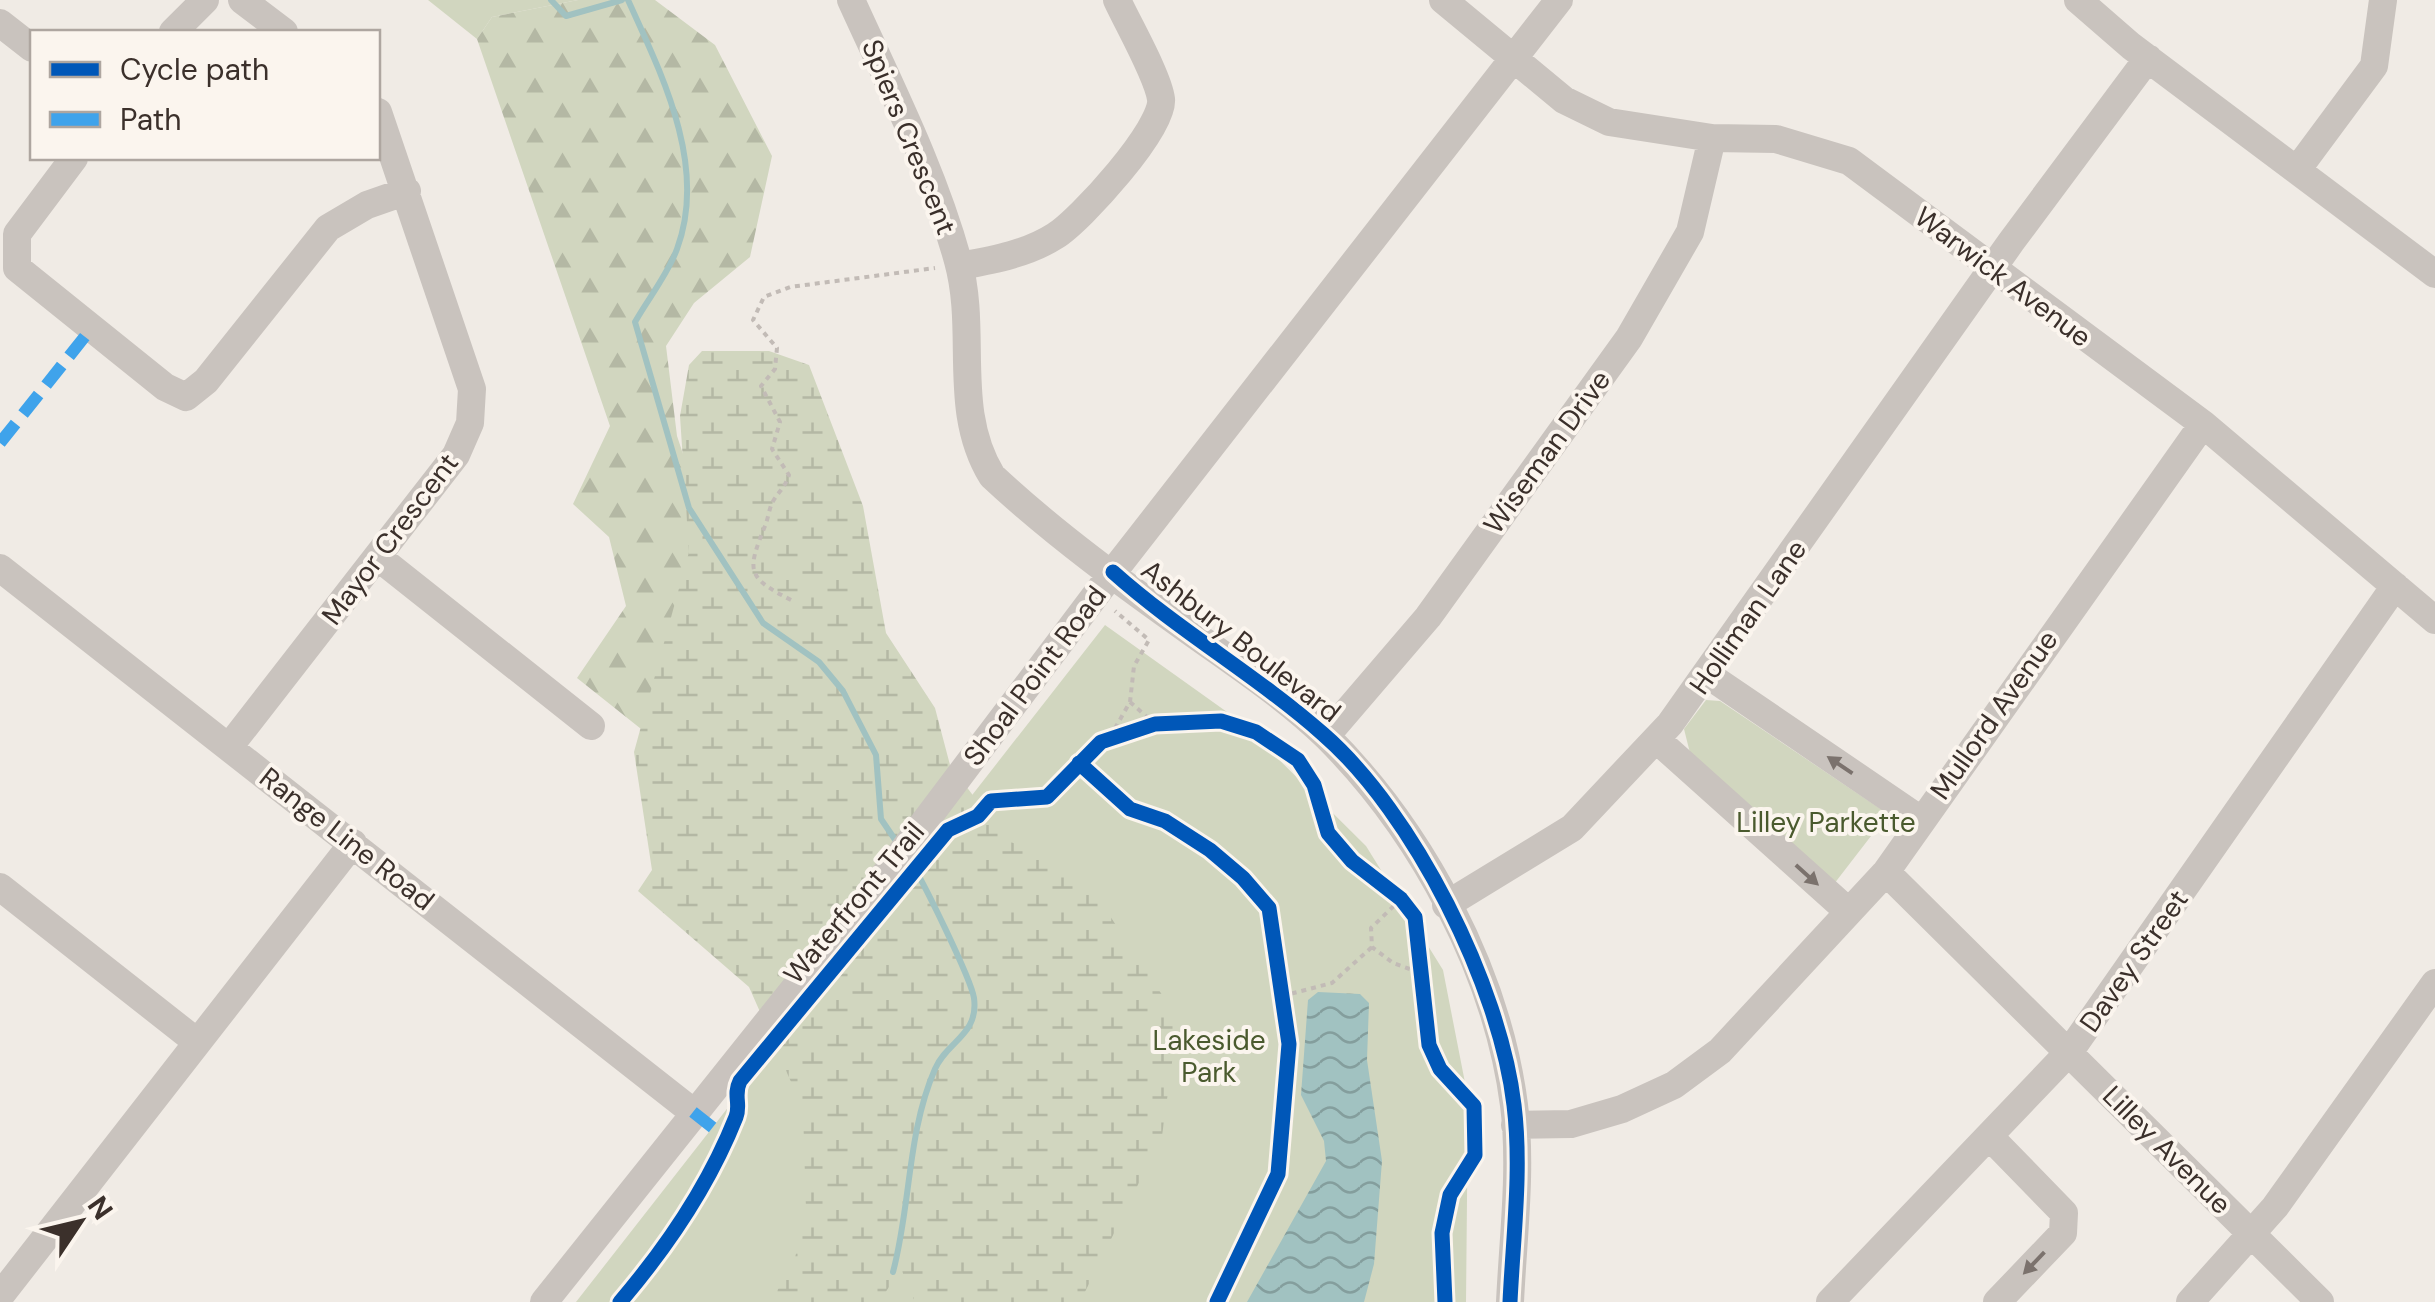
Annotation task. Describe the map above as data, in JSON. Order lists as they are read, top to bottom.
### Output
{
  "streets": {
    "street": [
      "Spiers Crescent",
      "Warwick Avenue",
      "Wiseman Drive",
      "Mayor Crescent",
      "Holliman Lane",
      "Ashbury Boulevard",
      "Shoal Point Road",
      "Mullord Avenue",
      "Range Line Road",
      "Davey Street",
      "Lilley Avenue"
    ],
    "cycle path": ["Waterfront Trail"]
  },
  "crossings": [
    ["Spiers Crescent", "Ashbury Boulevard"],
    ["Spiers Crescent", "Shoal Point Road"],
    ["Warwick Avenue", "Wiseman Drive"],
    ["Warwick Avenue", "Holliman Lane"],
    ["Warwick Avenue", "Shoal Point Road"],
    ["Warwick Avenue", "Mullord Avenue"],
    ["Warwick Avenue", "Davey Street"],
    ["Wiseman Drive", "Ashbury Boulevard"],
    ["Mayor Crescent", "Range Line Road"],
    ["Holliman Lane", "Ashbury Boulevard"],
    ["Ashbury Boulevard", "Shoal Point Road"],
    ["Ashbury Boulevard", "Mullord Avenue"],
    ["Shoal Point Road", "Range Line Road"],
    ["Mullord Avenue", "Lilley Avenue"],
    ["Davey Street", "Lilley Avenue"]
  ],
  "parks": ["Lilley Parkette", "Lakeside Park"],
  "legend": ["Cycle path", "Path"],
  "north": "top right"
}
